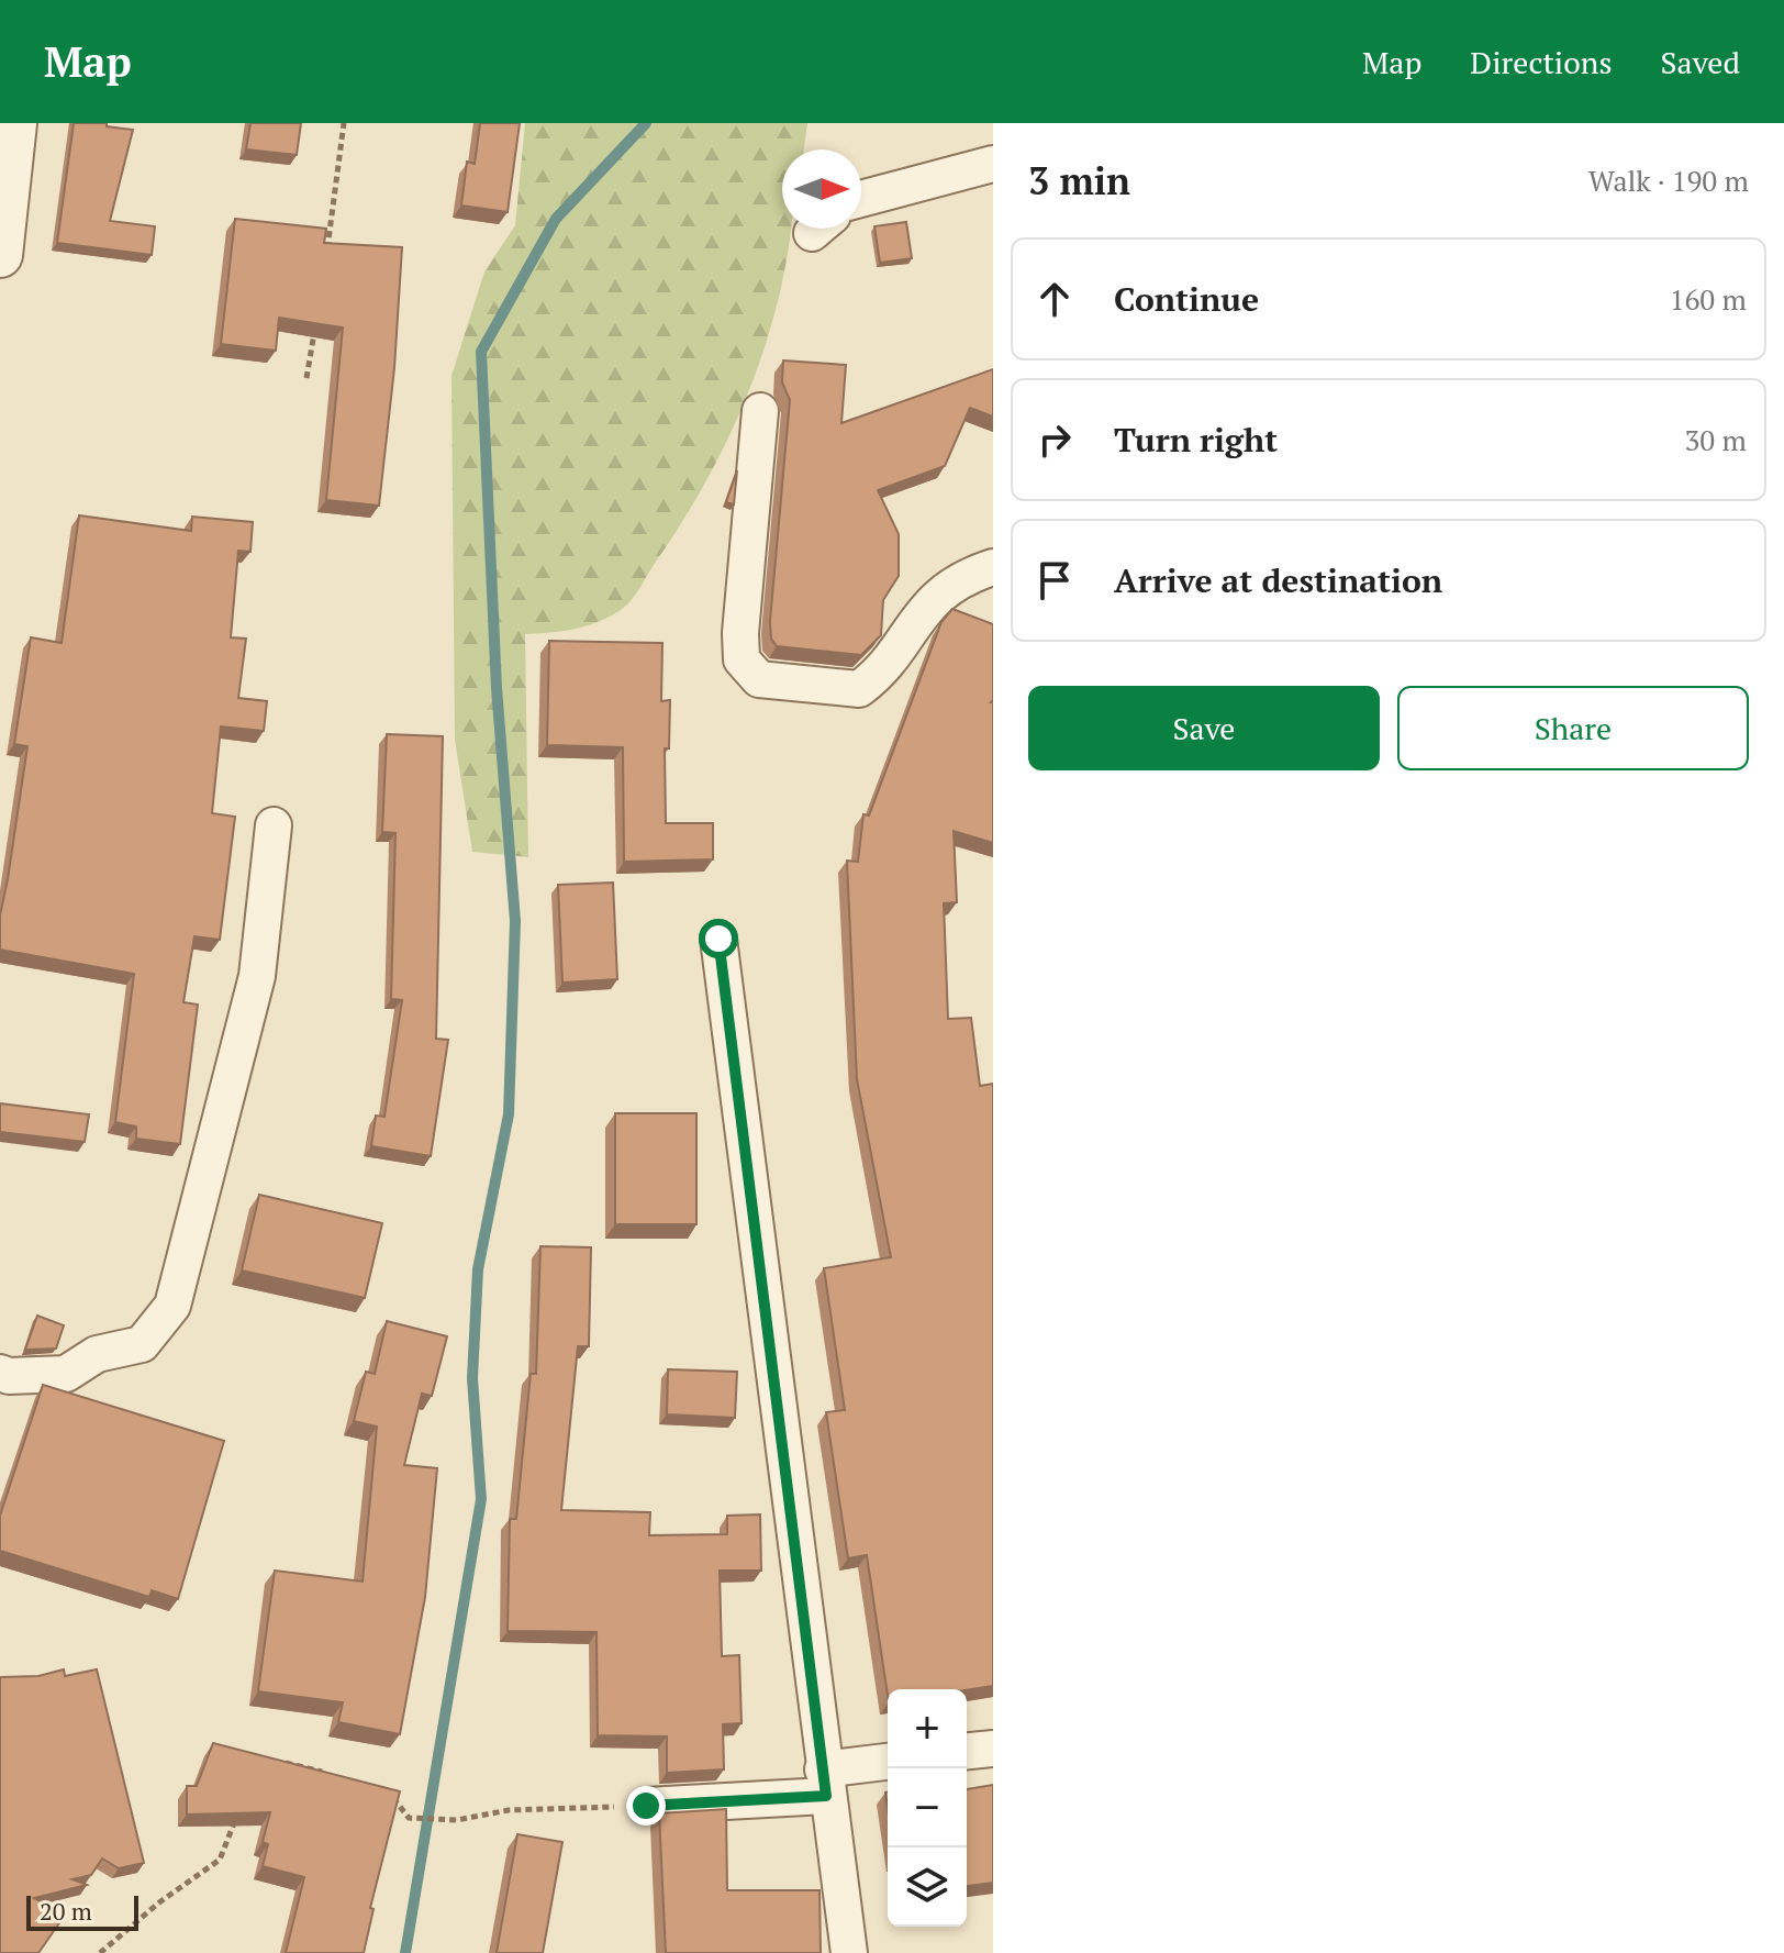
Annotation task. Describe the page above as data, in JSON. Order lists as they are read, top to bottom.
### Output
{
  "scale_bar": "20 m",
  "north": "right",
  "page": {
    "header": "Map",
    "nav": ["Map", "Directions", "Saved"],
    "heading": ["3 min", "Walk · 190 m"],
    "list": [
      ["Continue", "160 m"],
      ["Turn right", "30 m"],
      "Arrive at destination"
    ],
    "buttons": ["Save", "Share"],
    "map_buttons": ["+", "−"],
    "scale": "20 m"
  }
}
